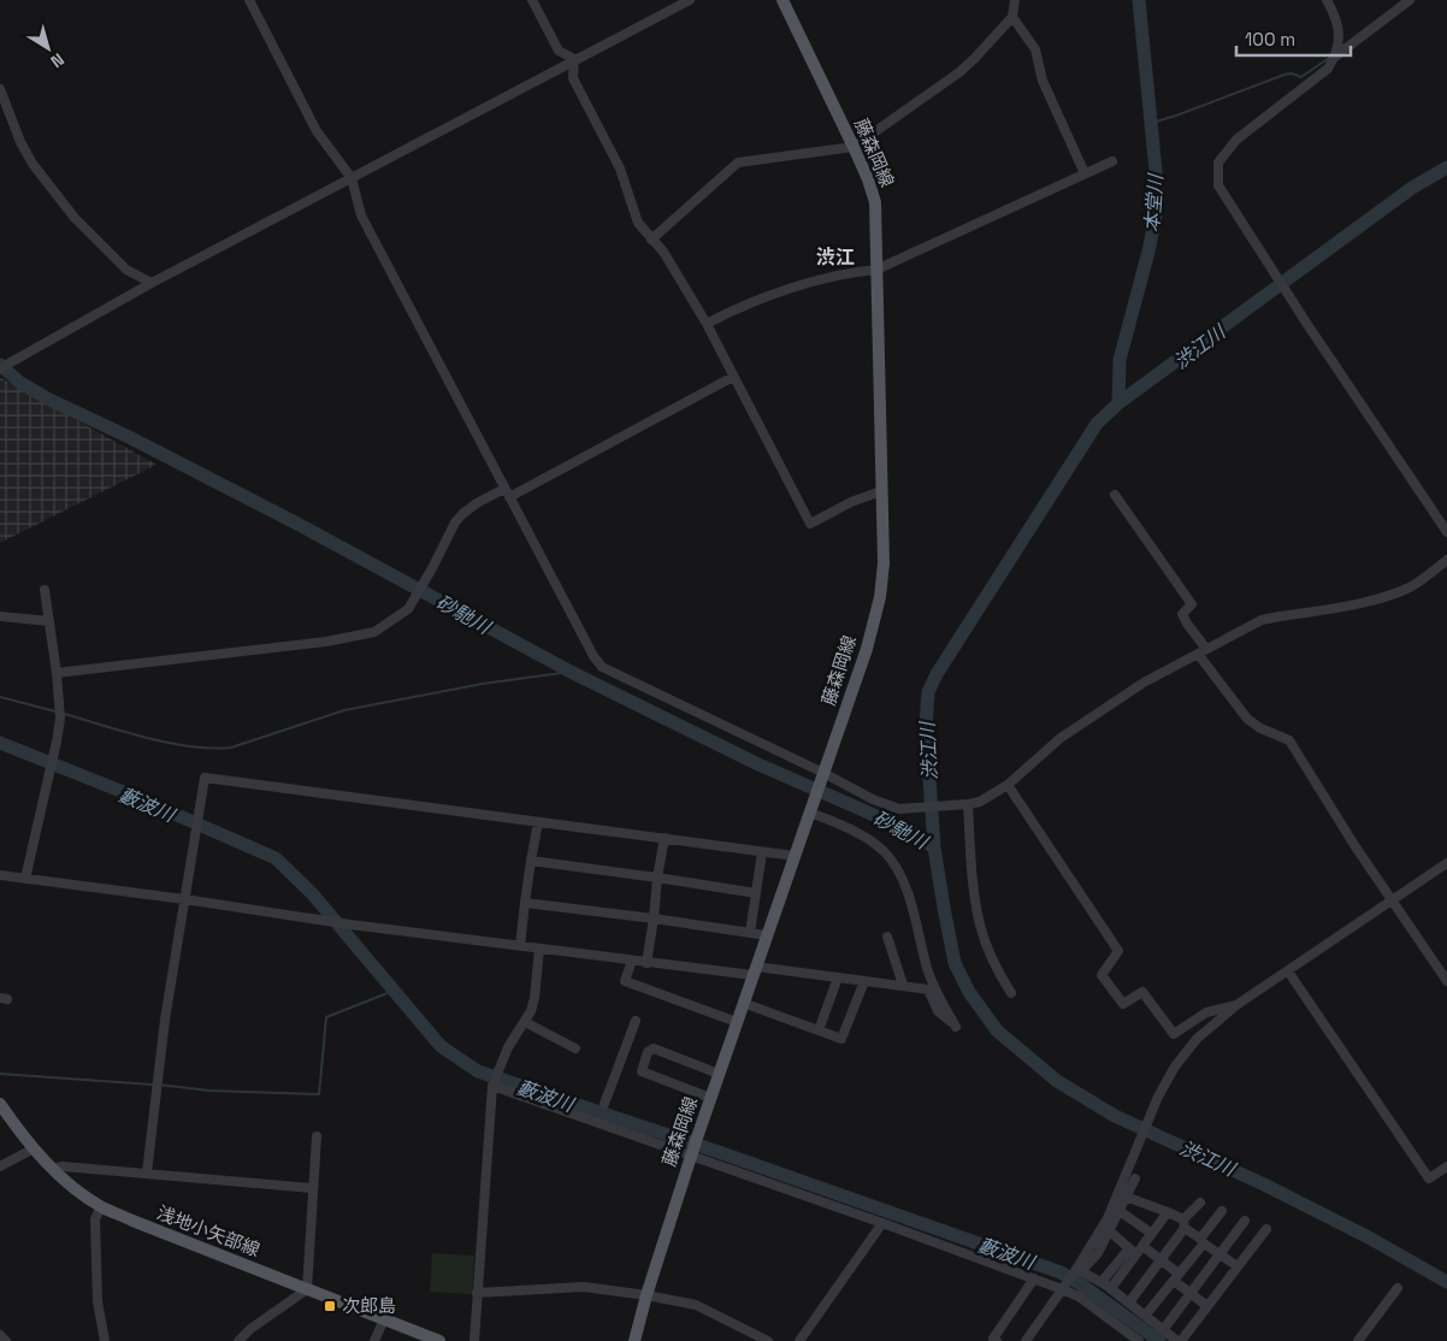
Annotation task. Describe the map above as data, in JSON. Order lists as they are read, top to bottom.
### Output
{
  "streets": {
    "main road": ["藤森岡線", "浅地小矢部線"]
  },
  "districts": ["渋江"],
  "water": [
    "本堂川",
    "渋江川",
    "砂馳川",
    "藪波川"
  ],
  "places": {
    "transit": ["次郎島"]
  },
  "scale_bar": "100 m",
  "north": "bottom right"
}
